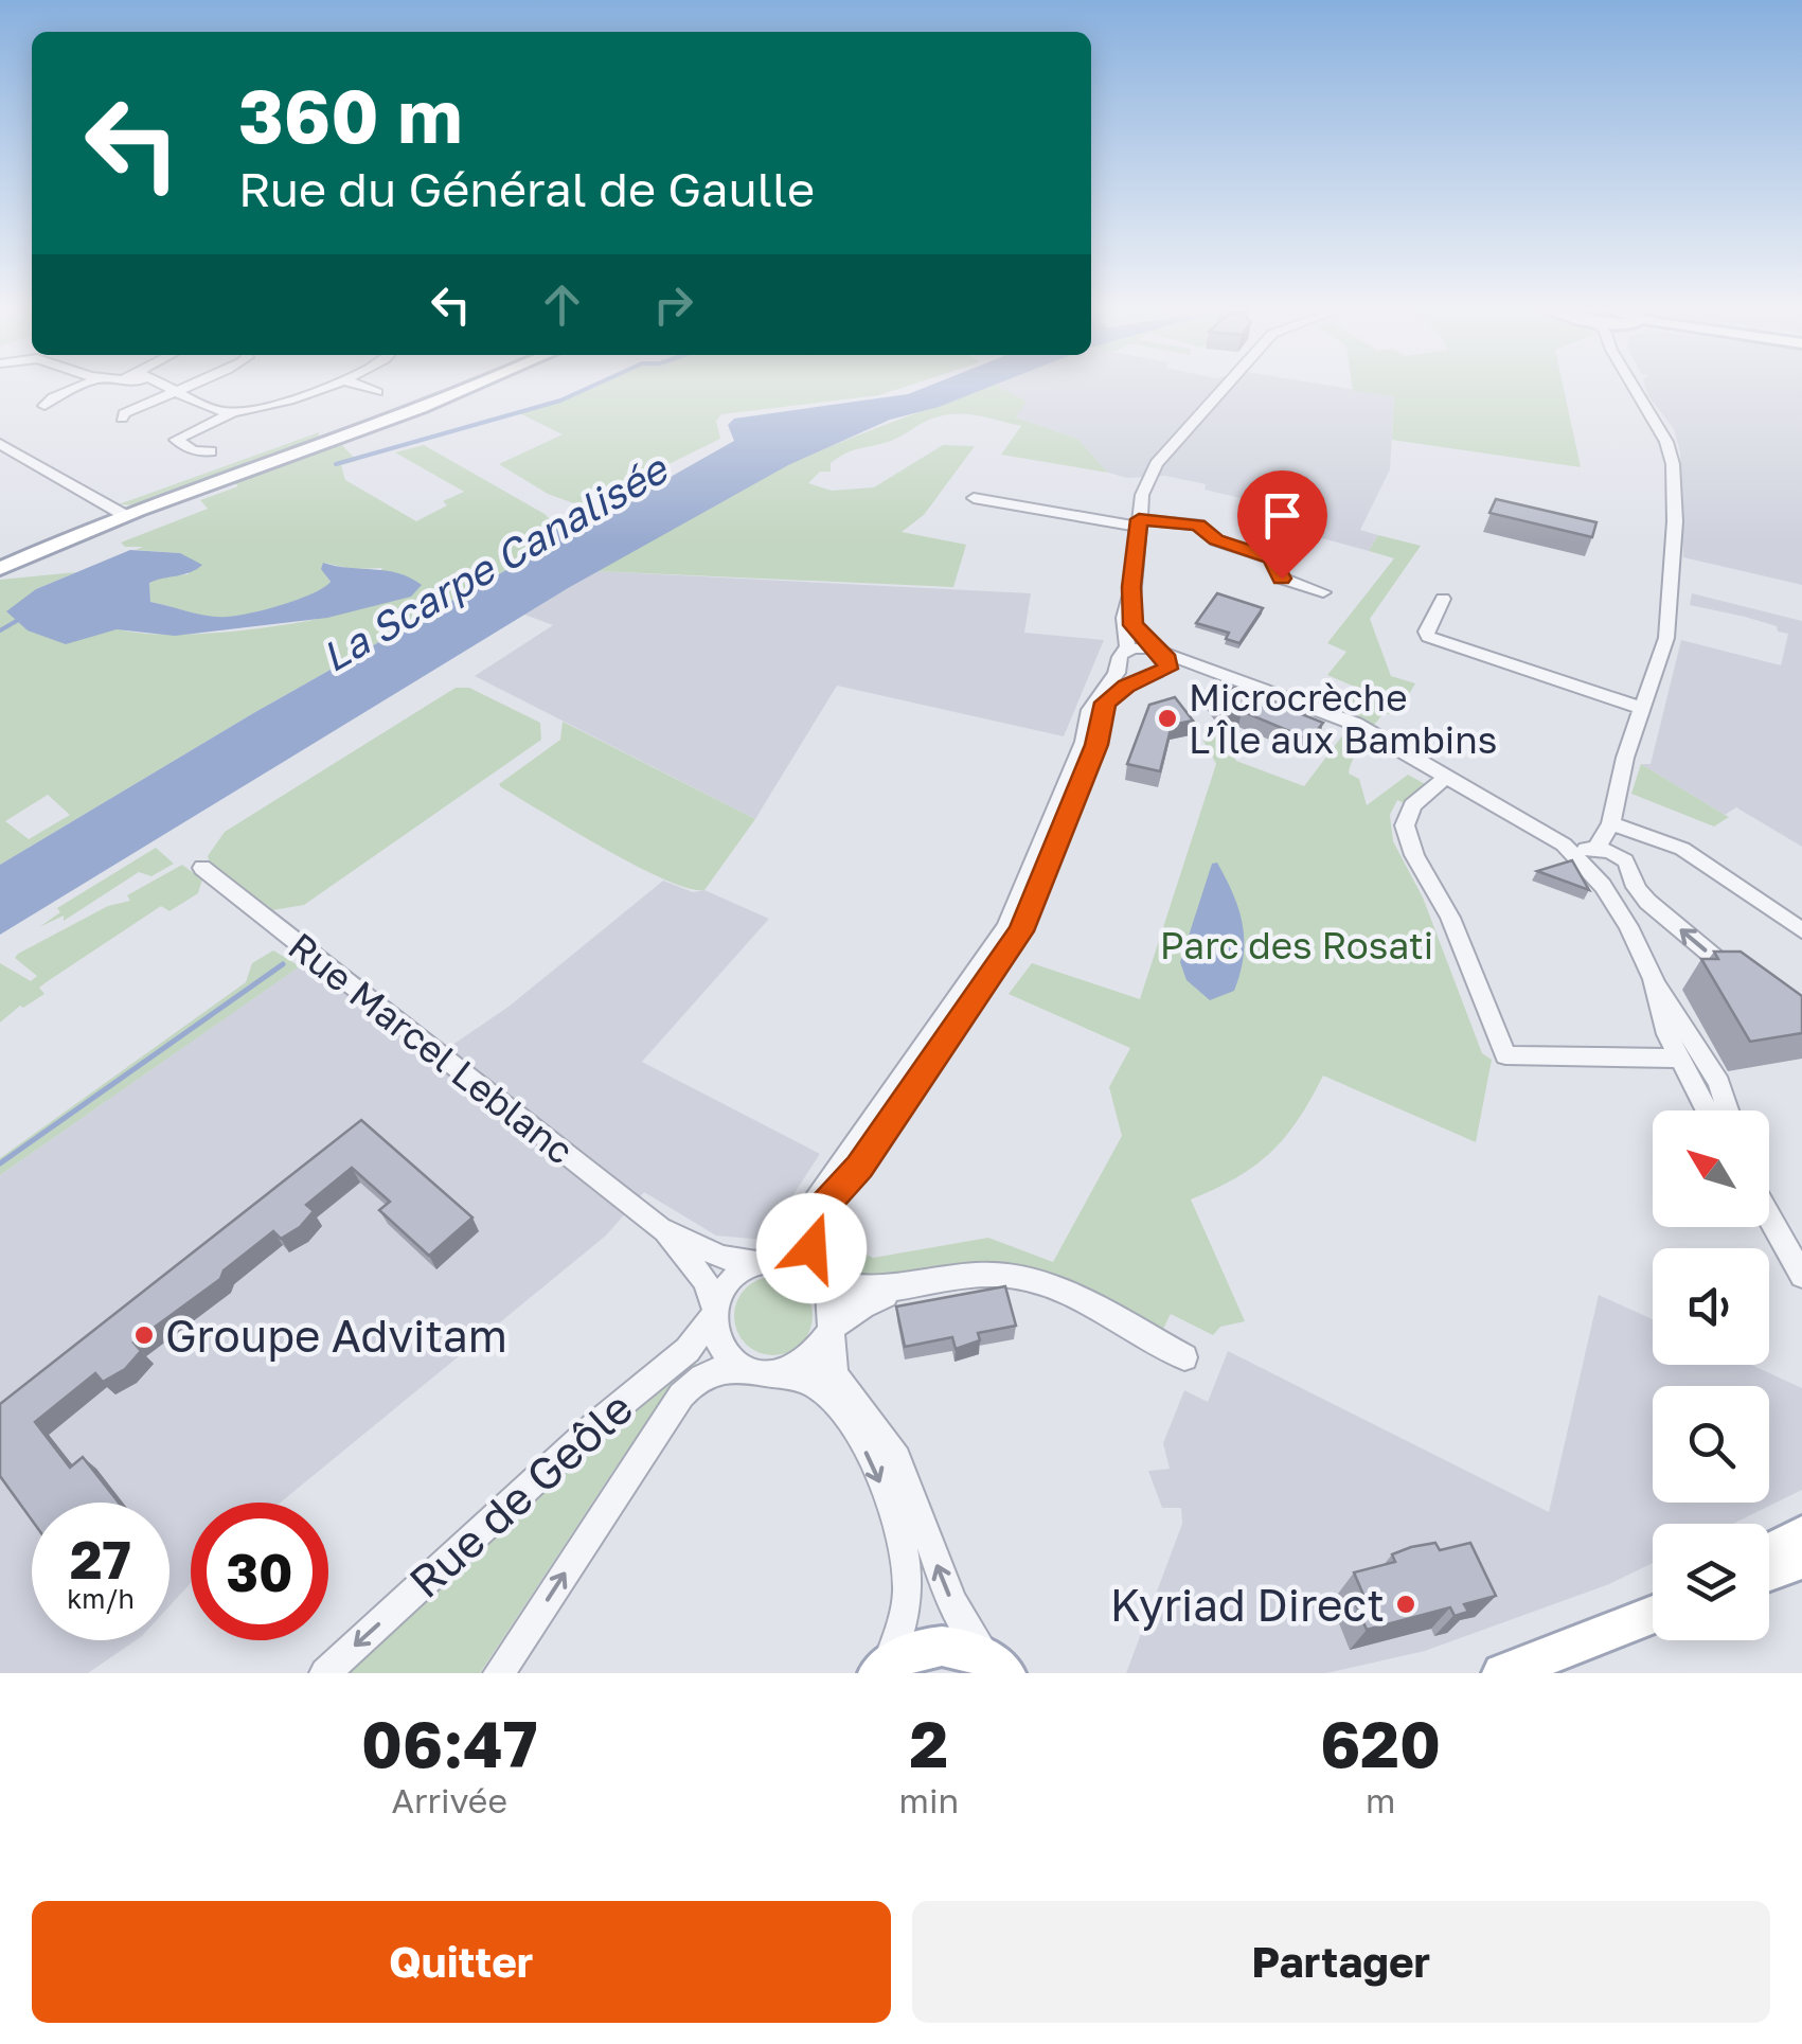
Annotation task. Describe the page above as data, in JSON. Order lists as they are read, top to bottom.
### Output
{
  "streets": {
    "street": ["Rue Marcel Leblanc", "Rue de Geôle"]
  },
  "crossings": [
    ["Rue Marcel Leblanc", "Rue de Geôle"]
  ],
  "water": ["La Scarpe Canalisée"],
  "parks": ["Parc des Rosati"],
  "places": ["Microcrèche L’Île aux Bambins", "Groupe Advitam", "Kyriad Direct"],
  "north": "top left",
  "page": {
    "turn": ["360 m", "Rue du Général de Gaulle"],
    "speed": "27 km/h",
    "limit": "30",
    "eta": [
      "06:47",
      "Arrivée",
      "2",
      "min",
      "620",
      "m"
    ],
    "buttons": ["Quitter", "Partager"]
  }
}
